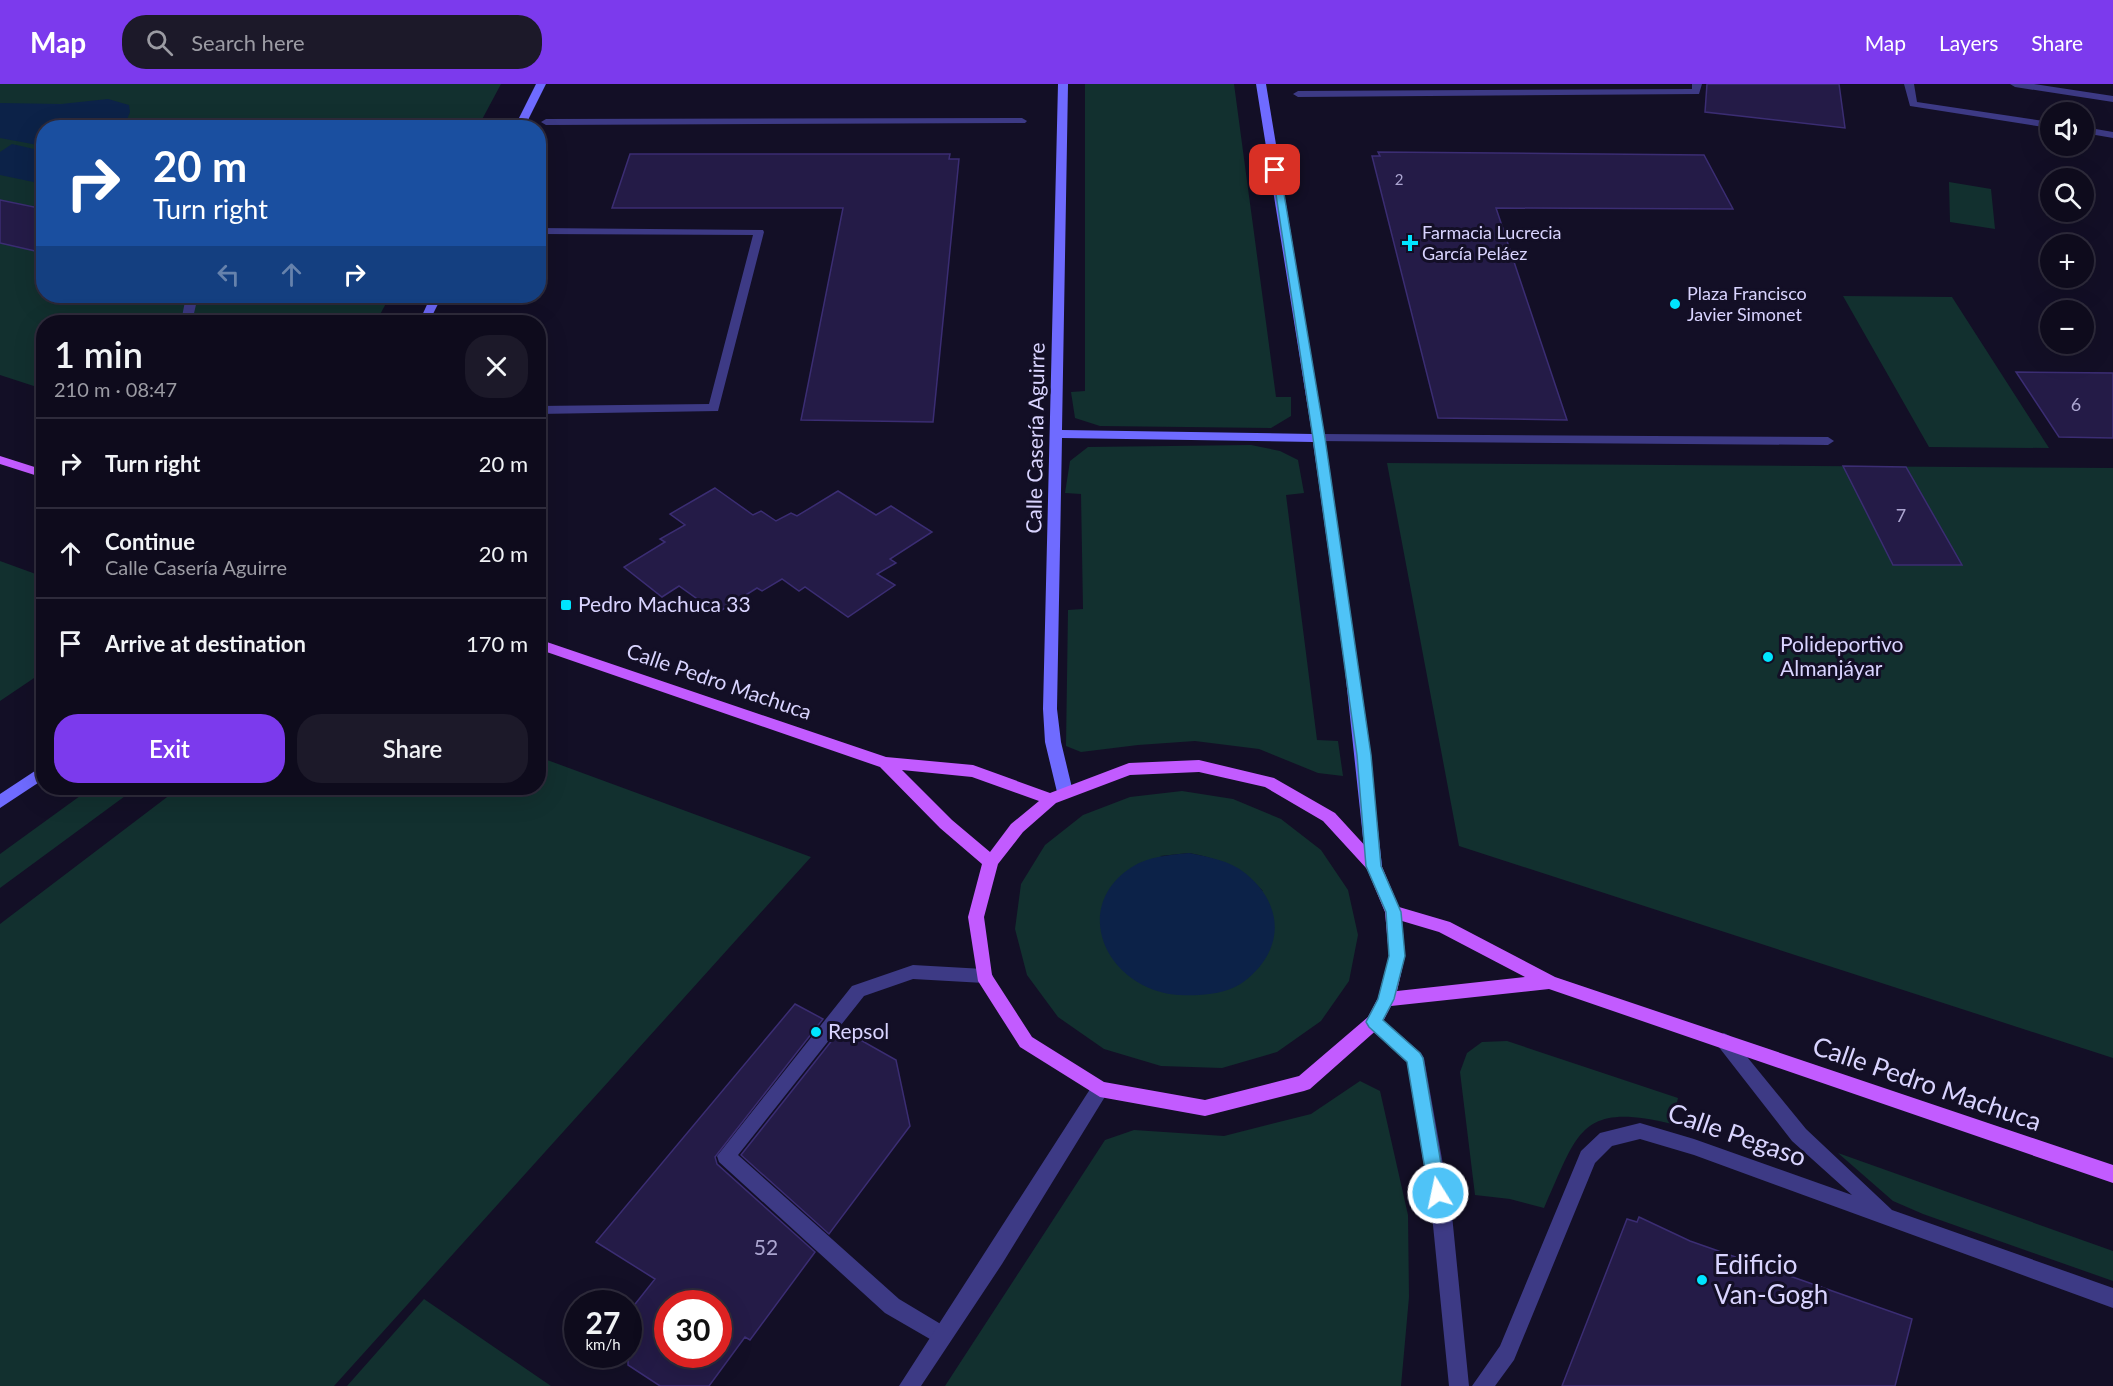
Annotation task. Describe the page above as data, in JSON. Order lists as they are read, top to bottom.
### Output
{
  "streets": {
    "main road": ["Calle Casería Aguirre", "Calle Pedro Machuca"],
    "street": ["Calle Pegaso"]
  },
  "crossings": [
    ["Calle Casería Aguirre", "Calle Pedro Machuca"]
  ],
  "places": {
    "health": ["Farmacia Lucrecia García Peláez"],
    "other": [
      "Plaza Francisco Javier Simonet",
      "Polideportivo Almanjáyar",
      "Repsol",
      "Edificio Van-Gogh"
    ],
    "transit": ["Pedro Machuca 33"]
  },
  "house_numbers": [
    "2",
    "6",
    "7",
    "52"
  ],
  "page": {
    "header": "Map",
    "search": "Search here",
    "nav": ["Map", "Layers", "Share"],
    "map_buttons": ["+", "−"],
    "turn": ["20 m", "Turn right"],
    "heading": ["1 min", "210 m · 08:47"],
    "list": [
      {
        "name": "Turn right",
        "value": "20 m"
      },
      {
        "name": "Continue",
        "note": "Calle Casería Aguirre",
        "value": "20 m"
      },
      {
        "name": "Arrive at destination",
        "value": "170 m"
      }
    ],
    "buttons": ["Exit", "Share"],
    "speed": "27 km/h",
    "limit": "30"
  }
}
